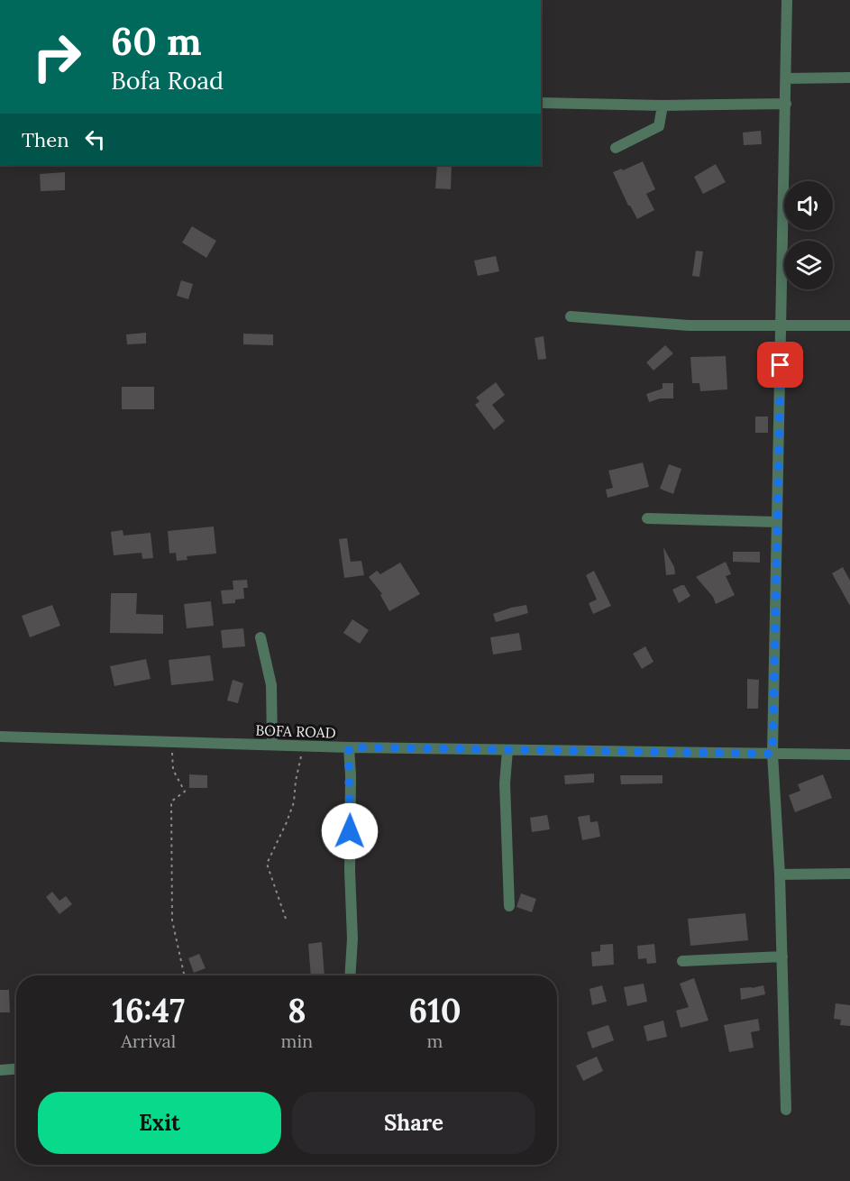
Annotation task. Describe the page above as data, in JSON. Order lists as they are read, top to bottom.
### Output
{
  "streets": {
    "street": ["BOFA ROAD"]
  },
  "page": {
    "turn": ["60 m", "Bofa Road"],
    "then": "Then",
    "eta": [
      "16:47",
      "Arrival",
      "8",
      "min",
      "610",
      "m"
    ],
    "buttons": ["Exit", "Share"]
  }
}
